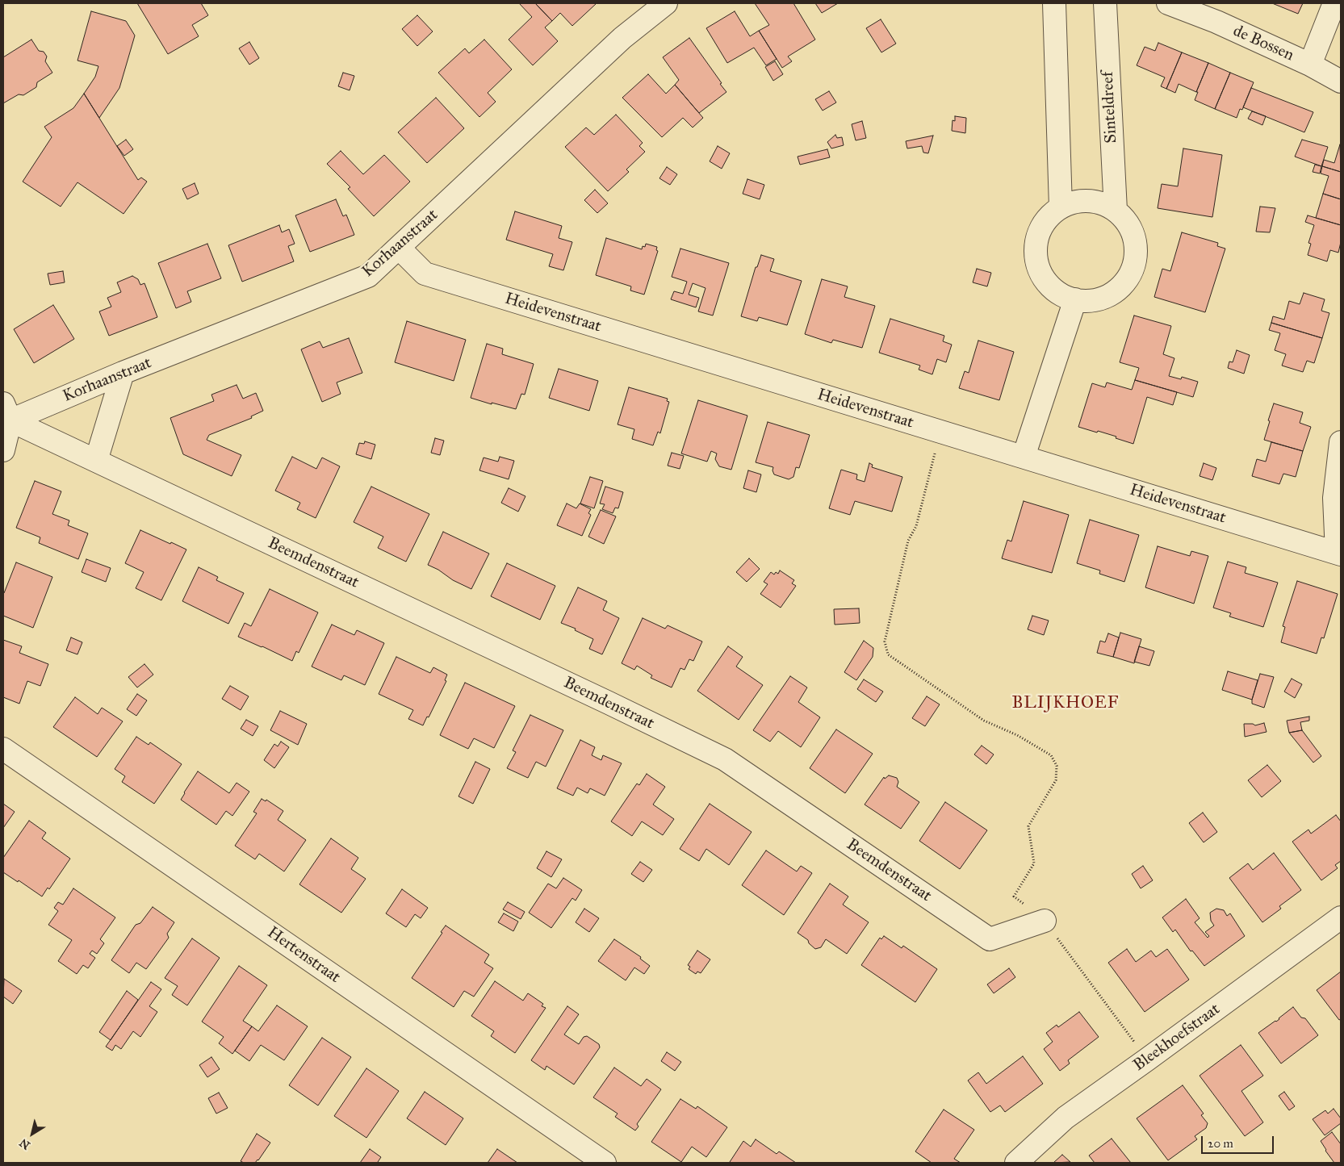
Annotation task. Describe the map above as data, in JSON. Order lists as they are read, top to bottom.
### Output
{
  "streets": {
    "street": [
      "de Bossen",
      "Sinteldreef",
      "Korhaanstraat",
      "Heidevenstraat",
      "Beemdenstraat",
      "Hertenstraat",
      "Bleekhoefstraat"
    ]
  },
  "crossings": [
    ["Korhaanstraat", "Heidevenstraat"],
    ["Korhaanstraat", "Beemdenstraat"]
  ],
  "districts": ["BLIJKHOEF"],
  "scale_bar": "20 m",
  "north": "bottom left"
}
